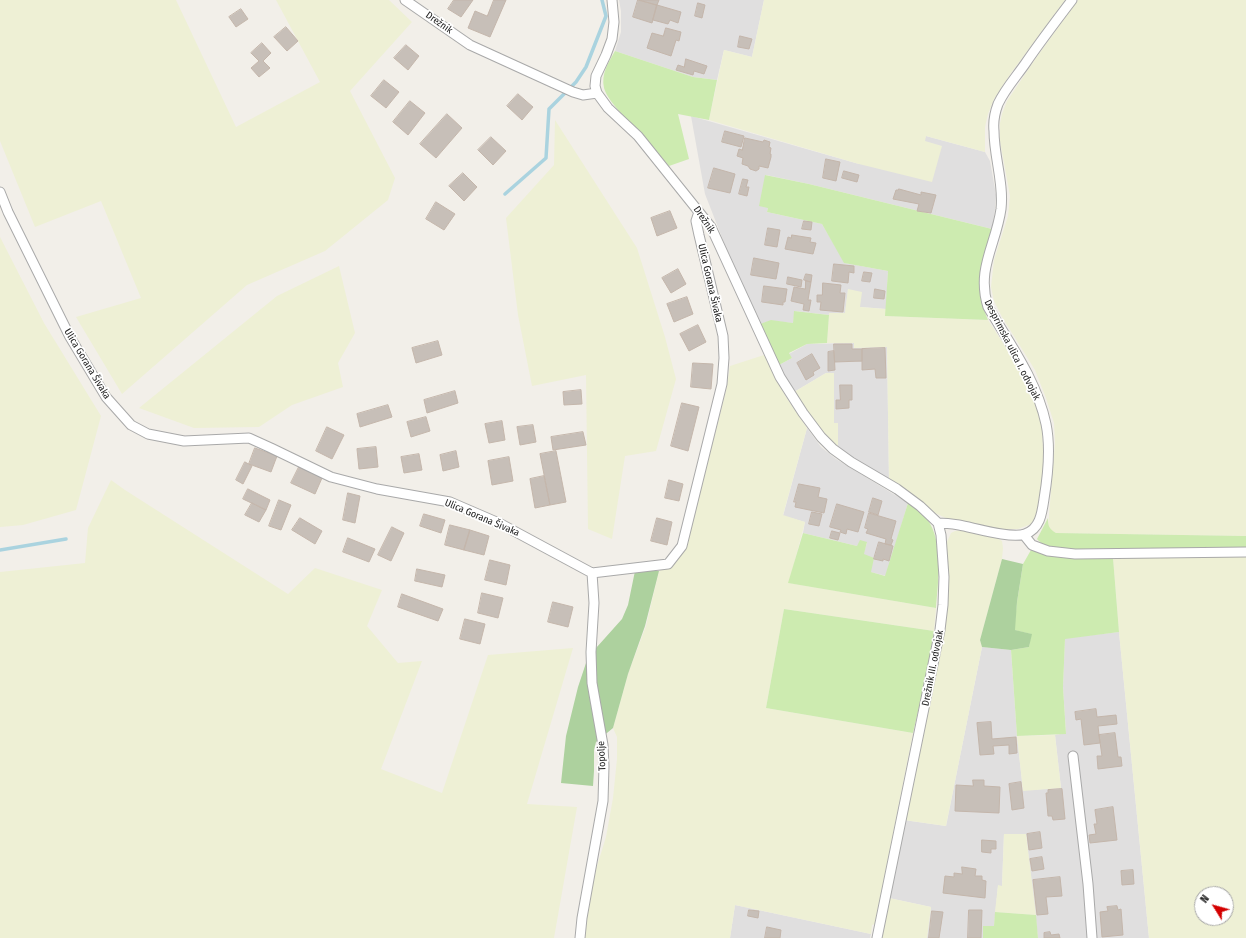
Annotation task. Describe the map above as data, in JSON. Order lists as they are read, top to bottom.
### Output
{
  "streets": {
    "street": [
      "Drežnik",
      "Ulica Gorana Šivaka",
      "Desprimska ulica I. odvojak",
      "Drežnik III. odvojak",
      "Topolje"
    ]
  },
  "crossings": [
    ["Drežnik", "Ulica Gorana Šivaka"],
    ["Drežnik", "Drežnik III. odvojak"],
    ["Ulica Gorana Šivaka", "Topolje"]
  ],
  "north": "top left"
}
